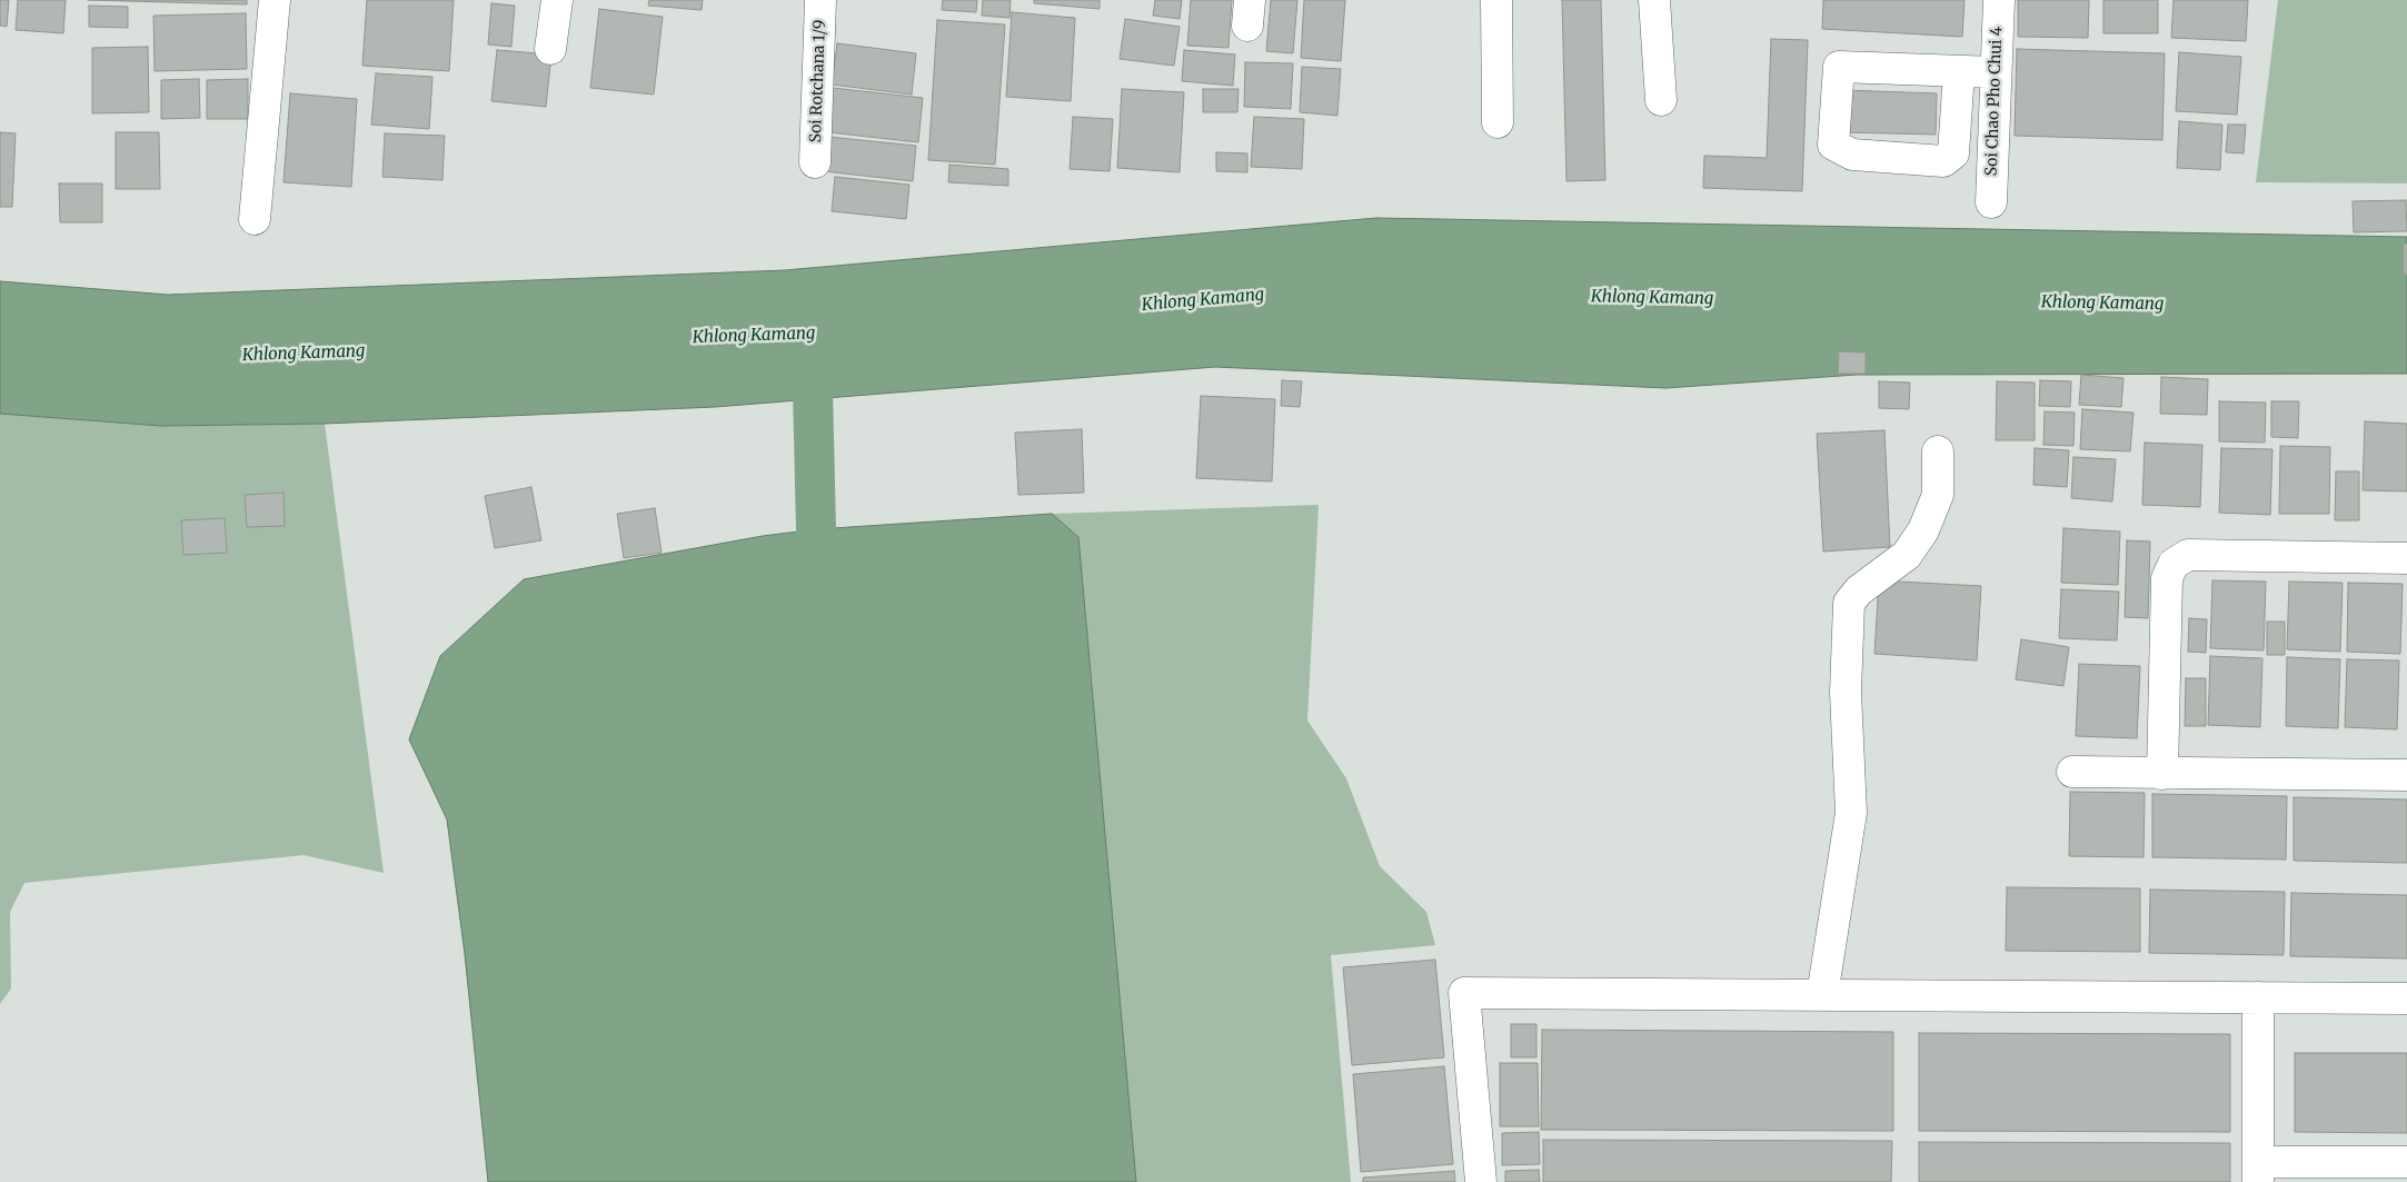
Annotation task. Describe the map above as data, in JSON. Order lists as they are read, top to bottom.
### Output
{
  "streets": {
    "street": ["Soi Rotchana 1/9", "Soi Chao Pho Chui 4"]
  },
  "water": ["Khlong Kamang"]
}
